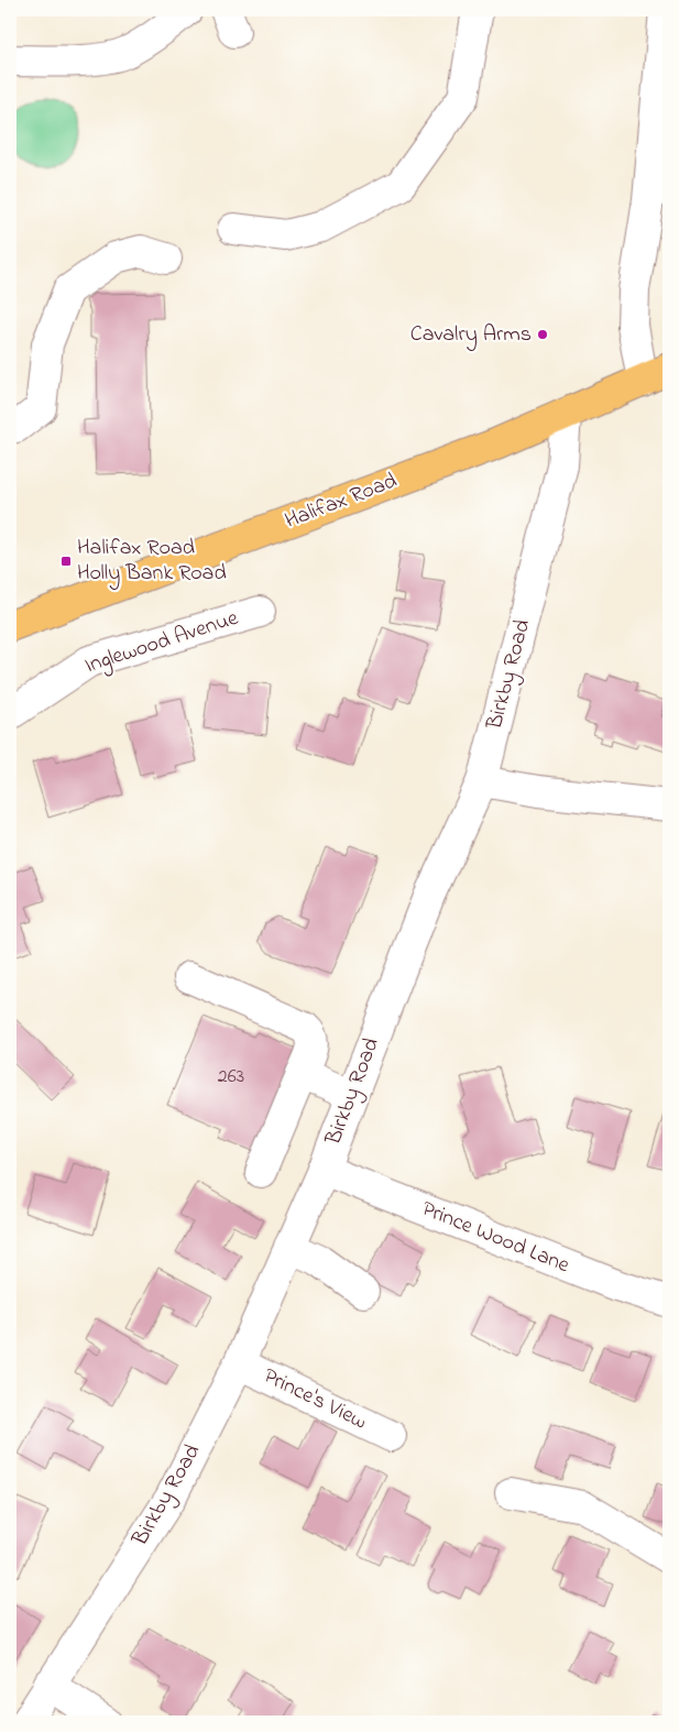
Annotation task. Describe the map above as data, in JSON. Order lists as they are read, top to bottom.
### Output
{
  "streets": {
    "highway": ["Halifax Road"],
    "street": [
      "Inglewood Avenue",
      "Birkby Road",
      "Prince Wood Lane",
      "Prince's View"
    ]
  },
  "crossings": [
    ["Halifax Road", "Birkby Road"],
    ["Birkby Road", "Prince Wood Lane"],
    ["Birkby Road", "Prince's View"]
  ],
  "places": {
    "other": ["Cavalry Arms"],
    "transit": ["Halifax Road Holly Bank Road"]
  },
  "house_numbers": ["263"]
}
